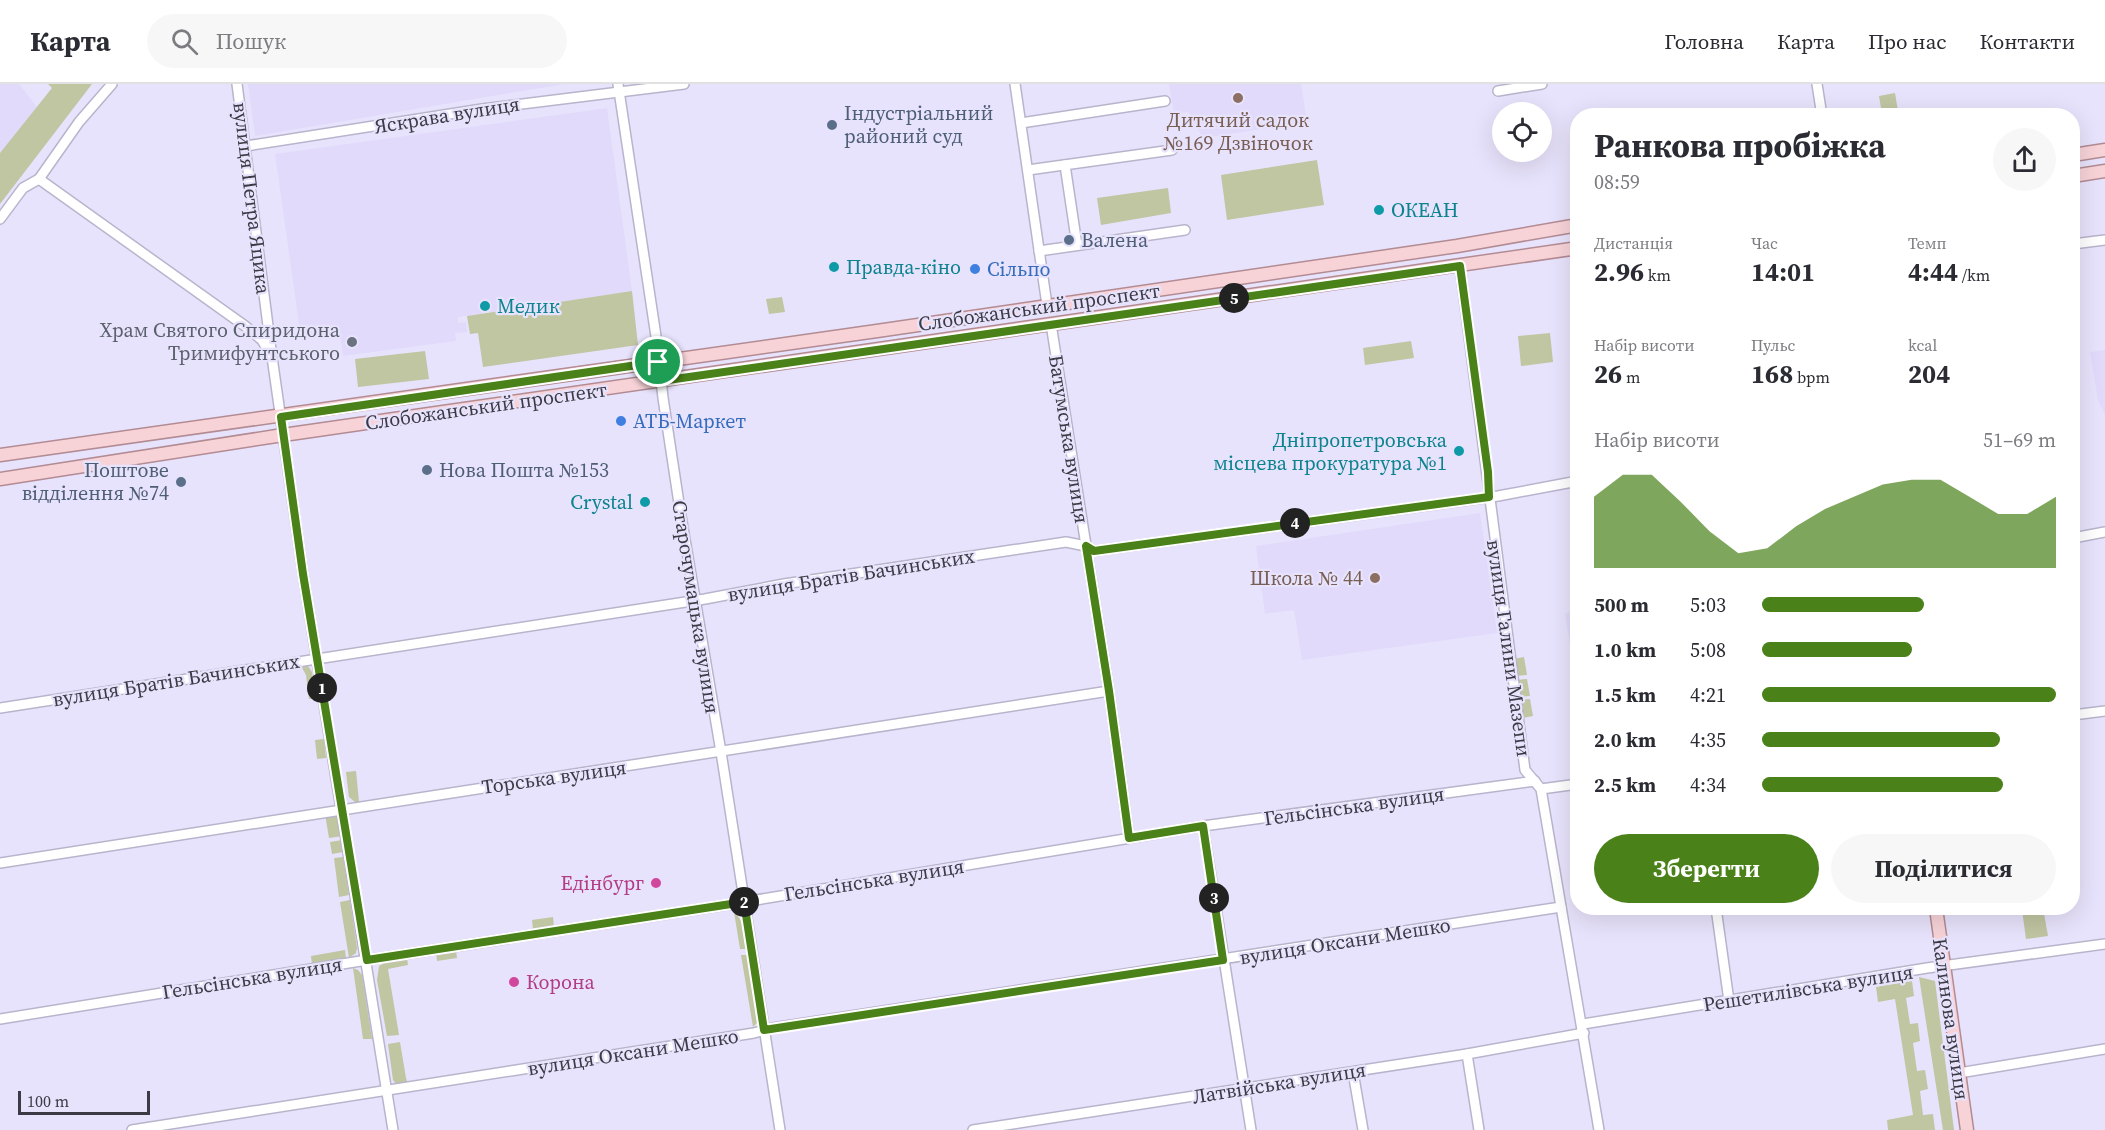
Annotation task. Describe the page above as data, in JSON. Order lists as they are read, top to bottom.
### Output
{
  "streets": {
    "main road": ["Слобожанський проспект", "Калинова вулиця"],
    "street": [
      "Яскрава вулиця",
      "вулиця Петра Яцика",
      "Батумська вулиця",
      "вулиця Братів Бачинських",
      "Старочумацька вулиця",
      "вулиця Галини Мазепи",
      "Торська вулиця",
      "Гельсінська вулиця",
      "вулиця Оксани Мешко",
      "Решетилівська вулиця",
      "Латвійська вулиця"
    ]
  },
  "crossings": [
    ["Яскрава вулиця", "вулиця Петра Яцика"],
    ["Яскрава вулиця", "Старочумацька вулиця"],
    ["вулиця Петра Яцика", "Слобожанський проспект"],
    ["вулиця Петра Яцика", "вулиця Братів Бачинських"],
    ["вулиця Петра Яцика", "Торська вулиця"],
    ["вулиця Петра Яцика", "Гельсінська вулиця"],
    ["вулиця Петра Яцика", "вулиця Оксани Мешко"],
    ["Слобожанський проспект", "Батумська вулиця"],
    ["Слобожанський проспект", "Старочумацька вулиця"],
    ["Слобожанський проспект", "вулиця Галини Мазепи"],
    ["Батумська вулиця", "вулиця Братів Бачинських"],
    ["Батумська вулиця", "Торська вулиця"],
    ["Батумська вулиця", "Гельсінська вулиця"],
    ["вулиця Братів Бачинських", "Старочумацька вулиця"],
    ["вулиця Братів Бачинських", "вулиця Галини Мазепи"],
    ["Старочумацька вулиця", "Торська вулиця"],
    ["Старочумацька вулиця", "Гельсінська вулиця"],
    ["Старочумацька вулиця", "вулиця Оксани Мешко"],
    ["вулиця Галини Мазепи", "Гельсінська вулиця"],
    ["вулиця Галини Мазепи", "вулиця Оксани Мешко"],
    ["вулиця Галини Мазепи", "Решетилівська вулиця"],
    ["вулиця Галини Мазепи", "Латвійська вулиця"],
    ["Решетилівська вулиця", "Калинова вулиця"],
    ["Решетилівська вулиця", "Латвійська вулиця"]
  ],
  "places": [
    "Дитячий садок №169 Дзвіночок",
    "Індустріальний районий суд",
    "ОКЕАН",
    "Валена",
    "Правда-кіно",
    "Сільпо",
    "Медик",
    "Храм Святого Спиридона Тримифунтського",
    "АТБ-Маркет",
    "Дніпропетровська місцева прокуратура №1",
    "Нова Пошта №153",
    "Поштове відділення №74",
    "Crystal",
    "Школа № 44",
    "Едінбург",
    "Корона"
  ],
  "scale_bar": "100 m",
  "page": {
    "header": "Карта",
    "search": "Пошук",
    "nav": [
      "Головна",
      "Карта",
      "Про нас",
      "Контакти"
    ],
    "heading": ["Ранкова пробіжка", "08:59"],
    "stats": [
      ["Дистанція", "2.96 km"],
      ["Час", "14:01"],
      ["Темп", "4:44 /km"],
      ["Набір висоти", "26 m"],
      ["Пульс", "168 bpm"],
      ["kcal", "204"]
    ],
    "pins": [
      "5",
      "4",
      "1",
      "3",
      "2"
    ],
    "chart": ["Набір висоти", "51–69 m"],
    "list": [
      {
        "name": "500 m",
        "note": "5:03"
      },
      {
        "name": "1.0 km",
        "note": "5:08"
      },
      {
        "name": "1.5 km",
        "note": "4:21"
      },
      {
        "name": "2.0 km",
        "note": "4:35"
      },
      {
        "name": "2.5 km",
        "note": "4:34"
      }
    ],
    "buttons": ["Зберегти", "Поділитися"],
    "scale": "100 m"
  }
}
